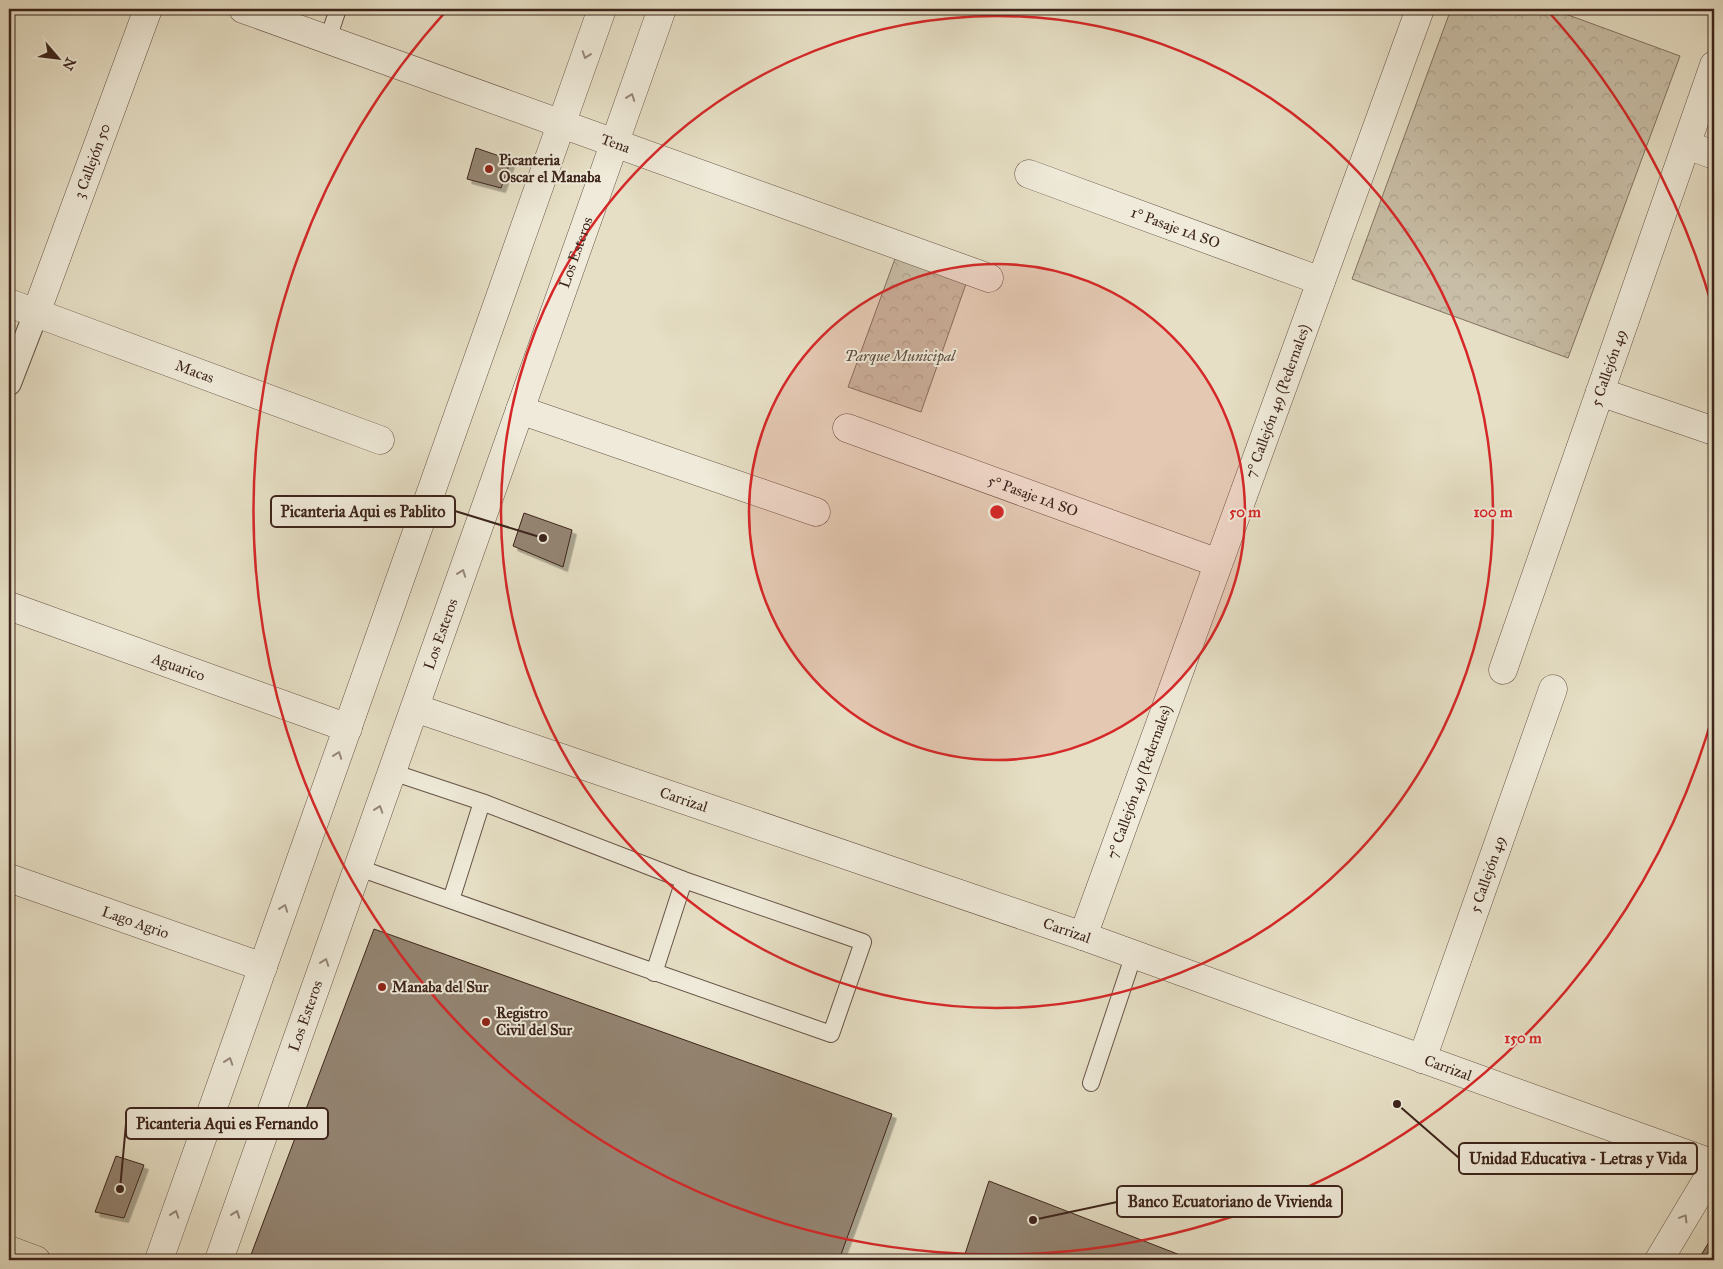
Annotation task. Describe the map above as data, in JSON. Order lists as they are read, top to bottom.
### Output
{
  "streets": {
    "street": [
      "Tena",
      "3 Callejón 50",
      "1° Pasaje 1A SO",
      "Los Esteros",
      "5 Callejón 49",
      "Macas",
      "7° Callejón 49 (Pedernales)",
      "5° Pasaje 1A SO",
      "Aguarico",
      "Carrizal",
      "Lago Agrio"
    ]
  },
  "crossings": [
    ["Tena", "Los Esteros"],
    ["3 Callejón 50", "Macas"],
    ["1° Pasaje 1A SO", "7° Callejón 49 (Pedernales)"],
    ["Los Esteros", "Carrizal"],
    ["5 Callejón 49", "Carrizal"],
    ["7° Callejón 49 (Pedernales)", "5° Pasaje 1A SO"],
    ["7° Callejón 49 (Pedernales)", "Carrizal"]
  ],
  "parks": ["Parque Municipal"],
  "places": [
    "Picanteria Oscar el Manaba",
    "Picanteria Aqui es Pablito",
    "Manaba del Sur",
    "Registro Civil del Sur",
    "Unidad Educativa - Letras y Vida",
    "Picanteria Aqui es Fernando",
    "Banco Ecuatoriano de Vivienda"
  ],
  "north": "bottom right",
  "rings": ["50 m", "100 m", "150 m"]
}
